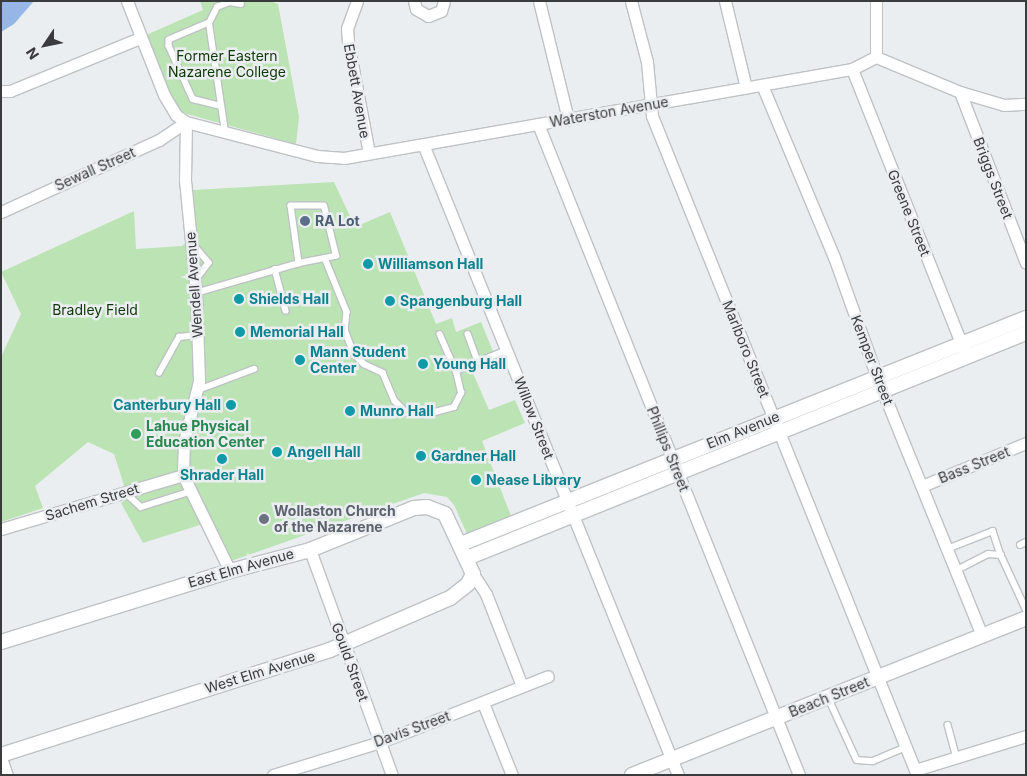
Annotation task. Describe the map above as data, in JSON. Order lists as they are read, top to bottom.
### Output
{
  "streets": {
    "street": [
      "Ebbett Avenue",
      "Waterston Avenue",
      "Sewall Street",
      "Briggs Street",
      "Greene Street",
      "Wendell Avenue",
      "Marlboro Street",
      "Kemper Street",
      "Willow Street",
      "Elm Avenue",
      "Phillips Street",
      "Bass Street",
      "Sachem Street",
      "East Elm Avenue",
      "Gould Street",
      "West Elm Avenue",
      "Beach Street",
      "Davis Street"
    ]
  },
  "crossings": [
    ["Ebbett Avenue", "Waterston Avenue"],
    ["Waterston Avenue", "Sewall Street"],
    ["Waterston Avenue", "Greene Street"],
    ["Waterston Avenue", "Wendell Avenue"],
    ["Waterston Avenue", "Marlboro Street"],
    ["Waterston Avenue", "Kemper Street"],
    ["Waterston Avenue", "Willow Street"],
    ["Waterston Avenue", "Phillips Street"],
    ["Sewall Street", "Wendell Avenue"],
    ["Greene Street", "Elm Avenue"],
    ["Wendell Avenue", "Sachem Street"],
    ["Wendell Avenue", "East Elm Avenue"],
    ["Marlboro Street", "Elm Avenue"],
    ["Marlboro Street", "Beach Street"],
    ["Kemper Street", "Elm Avenue"],
    ["Kemper Street", "Bass Street"],
    ["Kemper Street", "Beach Street"],
    ["Willow Street", "Elm Avenue"],
    ["Willow Street", "Beach Street"],
    ["Elm Avenue", "Phillips Street"],
    ["Elm Avenue", "East Elm Avenue"],
    ["Phillips Street", "Beach Street"],
    ["East Elm Avenue", "Gould Street"],
    ["Gould Street", "West Elm Avenue"],
    ["Gould Street", "Davis Street"]
  ],
  "parks": ["Former Eastern Nazarene College", "Bradley Field"],
  "places": [
    "RA Lot",
    "Williamson Hall",
    "Shields Hall",
    "Spangenburg Hall",
    "Memorial Hall",
    "Mann Student Center",
    "Young Hall",
    "Canterbury Hall",
    "Munro Hall",
    "Lahue Physical Education Center",
    "Angell Hall",
    "Gardner Hall",
    "Shrader Hall",
    "Nease Library",
    "Wollaston Church of the Nazarene"
  ],
  "north": "bottom left"
}
